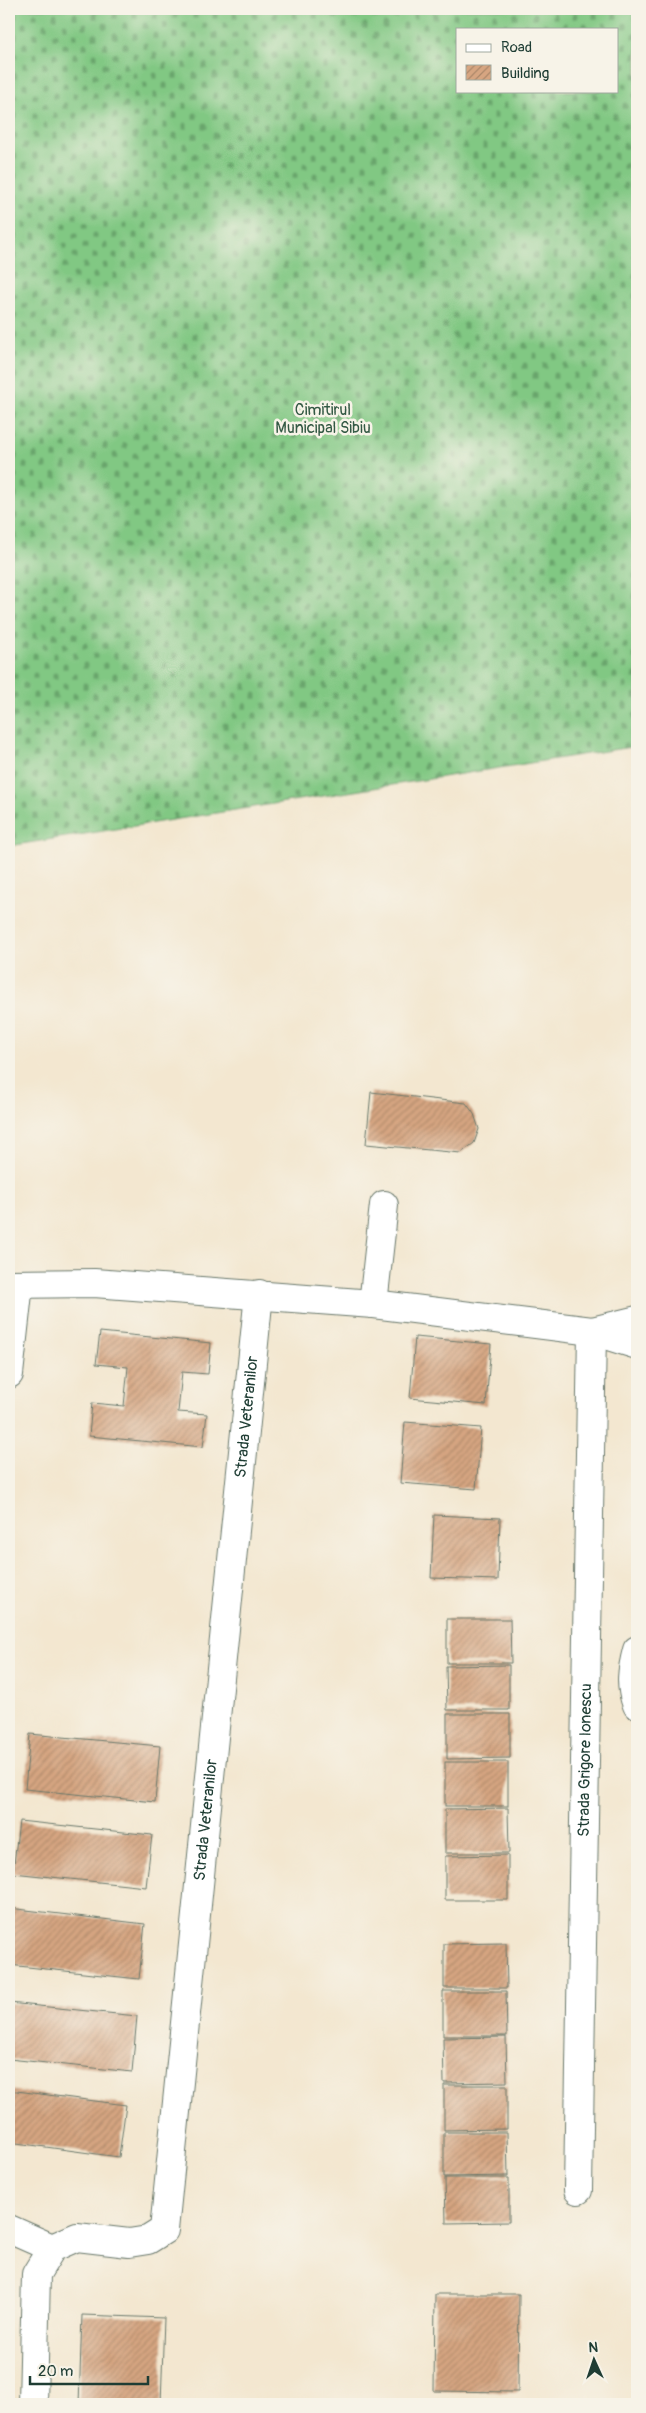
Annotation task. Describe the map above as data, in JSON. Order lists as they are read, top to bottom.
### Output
{
  "streets": {
    "street": ["Strada Veteranilor", "Strada Grigore Ionescu"]
  },
  "parks": ["Cimitirul Municipal Sibiu"],
  "legend": ["Road", "Building"],
  "scale_bar": "20 m",
  "north": "top"
}
